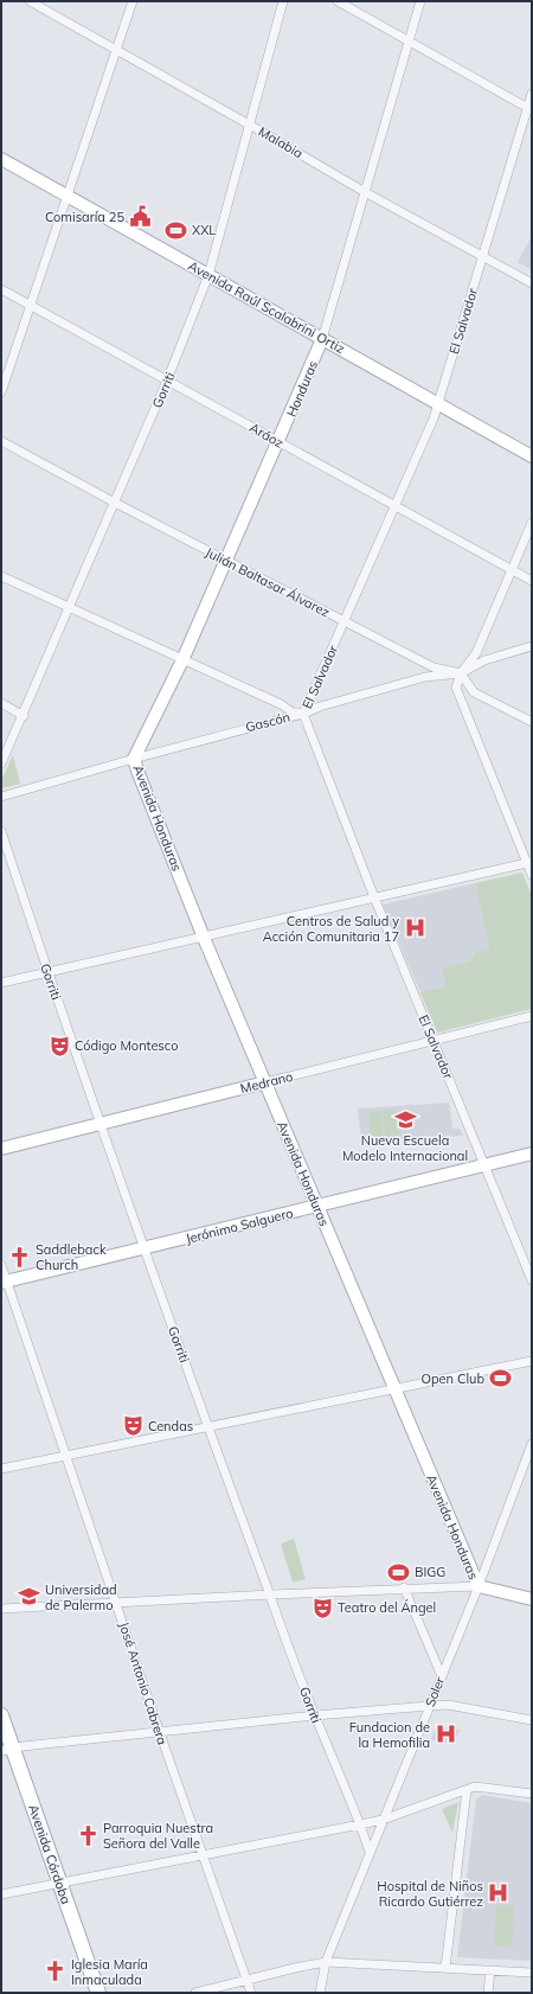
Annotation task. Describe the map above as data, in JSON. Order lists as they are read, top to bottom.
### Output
{
  "streets": {
    "main road": [
      "Avenida Raúl Scalabrini Ortiz",
      "Honduras",
      "Avenida Honduras",
      "Medrano",
      "Jerónimo Salguero",
      "Avenida Córdoba"
    ],
    "street": [
      "Malabia",
      "El Salvador",
      "Gorriti",
      "Aráoz",
      "Julián Baltasar Álvarez",
      "Gascón",
      "José Antonio Cabrera",
      "Soler"
    ]
  },
  "crossings": [
    ["Malabia", "El Salvador"],
    ["Malabia", "Honduras"],
    ["Malabia", "Gorriti"],
    ["Avenida Raúl Scalabrini Ortiz", "El Salvador"],
    ["Avenida Raúl Scalabrini Ortiz", "Honduras"],
    ["Avenida Raúl Scalabrini Ortiz", "Gorriti"],
    ["El Salvador", "Aráoz"],
    ["El Salvador", "Julián Baltasar Álvarez"],
    ["El Salvador", "Gascón"],
    ["El Salvador", "Medrano"],
    ["El Salvador", "Jerónimo Salguero"],
    ["Honduras", "Aráoz"],
    ["Honduras", "Julián Baltasar Álvarez"],
    ["Honduras", "Gascón"],
    ["Honduras", "Avenida Honduras"],
    ["Gorriti", "Aráoz"],
    ["Gorriti", "Julián Baltasar Álvarez"],
    ["Gorriti", "Medrano"],
    ["Gorriti", "Jerónimo Salguero"],
    ["Gorriti", "Soler"],
    ["Julián Baltasar Álvarez", "Gascón"],
    ["Gascón", "Avenida Honduras"],
    ["Avenida Honduras", "Medrano"],
    ["Avenida Honduras", "Jerónimo Salguero"],
    ["Avenida Honduras", "Soler"],
    ["Jerónimo Salguero", "José Antonio Cabrera"]
  ],
  "places": {
    "public building": ["Comisaría 25"],
    "sports": ["XXL", "Open Club", "BIGG"],
    "hospital": ["Centros de Salud y Acción Comunitaria 17", "Fundacion de la Hemofilia", "Hospital de Niños Ricardo Gutiérrez"],
    "theatre": ["Código Montesco", "Cendas", "Teatro del Ángel"],
    "school or university": ["Nueva Escuela Modelo Internacional", "Universidad de Palermo"],
    "church": ["Saddleback Church", "Parroquia Nuestra Señora del Valle", "Iglesia María Inmaculada"]
  }
}
